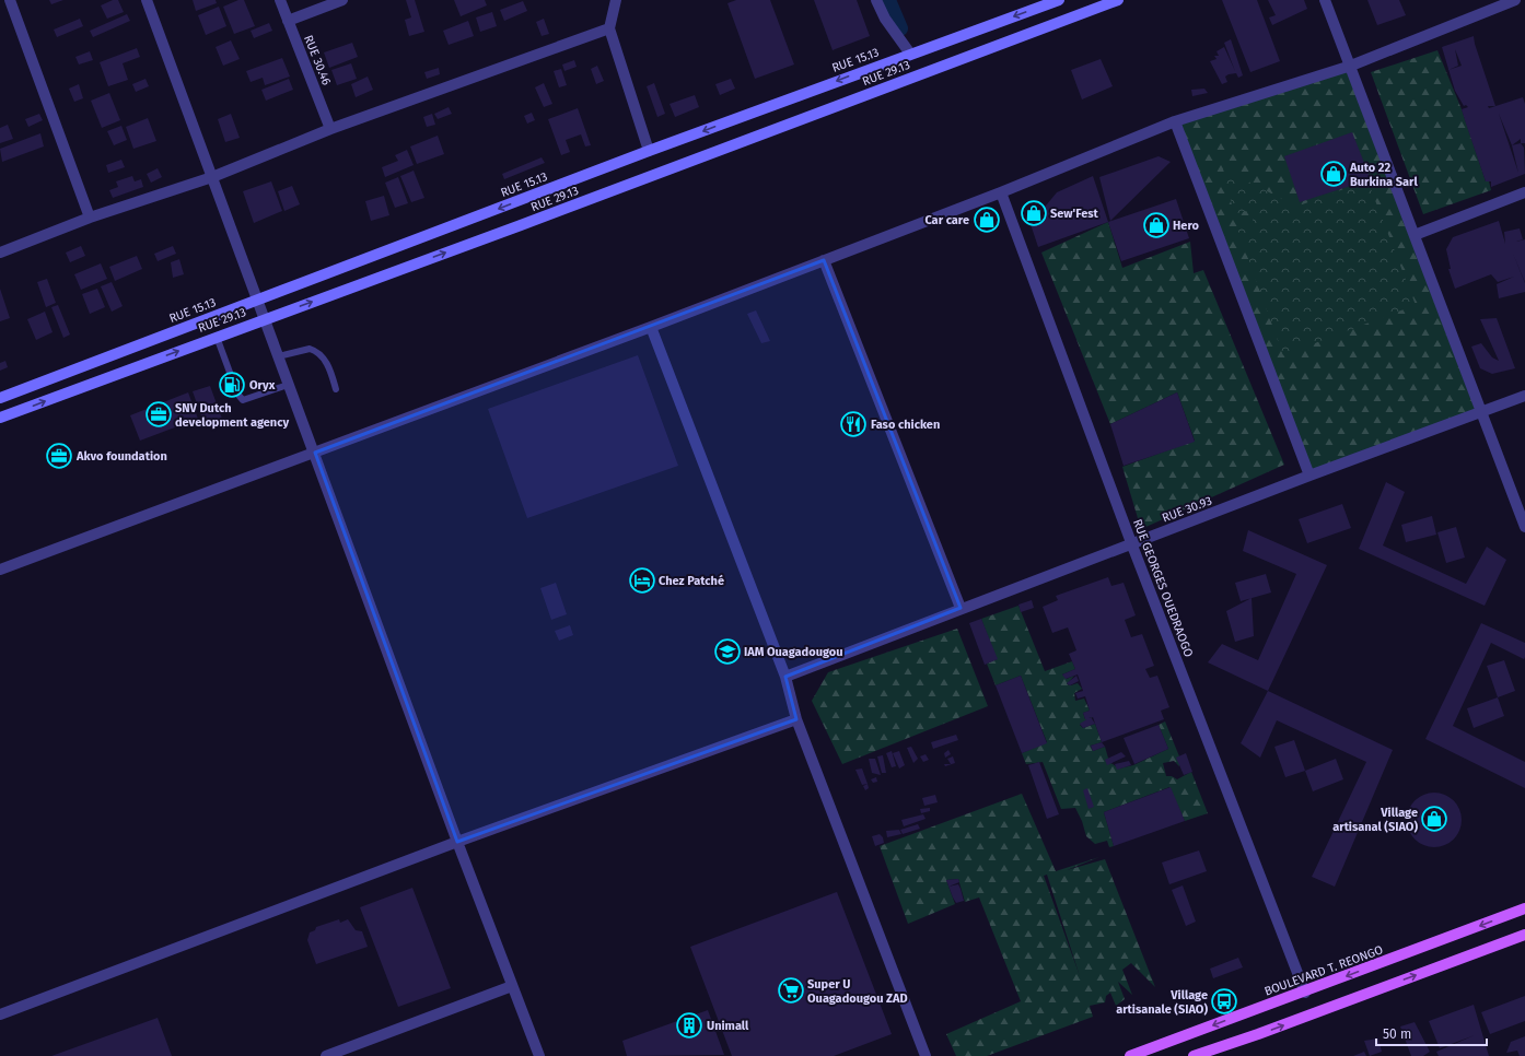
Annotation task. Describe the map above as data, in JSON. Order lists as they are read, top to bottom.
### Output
{
  "streets": {
    "main road": ["RUE 15.13", "RUE 29.13", "BOULEVARD T. REONGO"],
    "street": ["RUE 30.46", "RUE 30.93", "RUE GEORGES OUEDRAOGO"]
  },
  "crossings": [
    ["RUE 30.93", "RUE GEORGES OUEDRAOGO"],
    ["RUE GEORGES OUEDRAOGO", "BOULEVARD T. REONGO"]
  ],
  "one_way": ["RUE 15.13", "RUE 29.13"],
  "places": {
    "shop": [
      "Auto 22 Burkina Sarl",
      "Sew'Fest",
      "Car care",
      "Hero",
      "Village artisanal (SIAO)"
    ],
    "fuel station": ["Oryx"],
    "office": ["SNV Dutch development agency", "Akvo foundation"],
    "restaurant": ["Faso chicken"],
    "hotel": ["Chez Patché"],
    "school or university": ["IAM Ouagadougou"],
    "supermarket": ["Super U Ouagadougou ZAD"],
    "bus stop": ["Village artisanale (SIAO)"],
    "building": ["Unimall"]
  },
  "scale_bar": "50 m"
}
